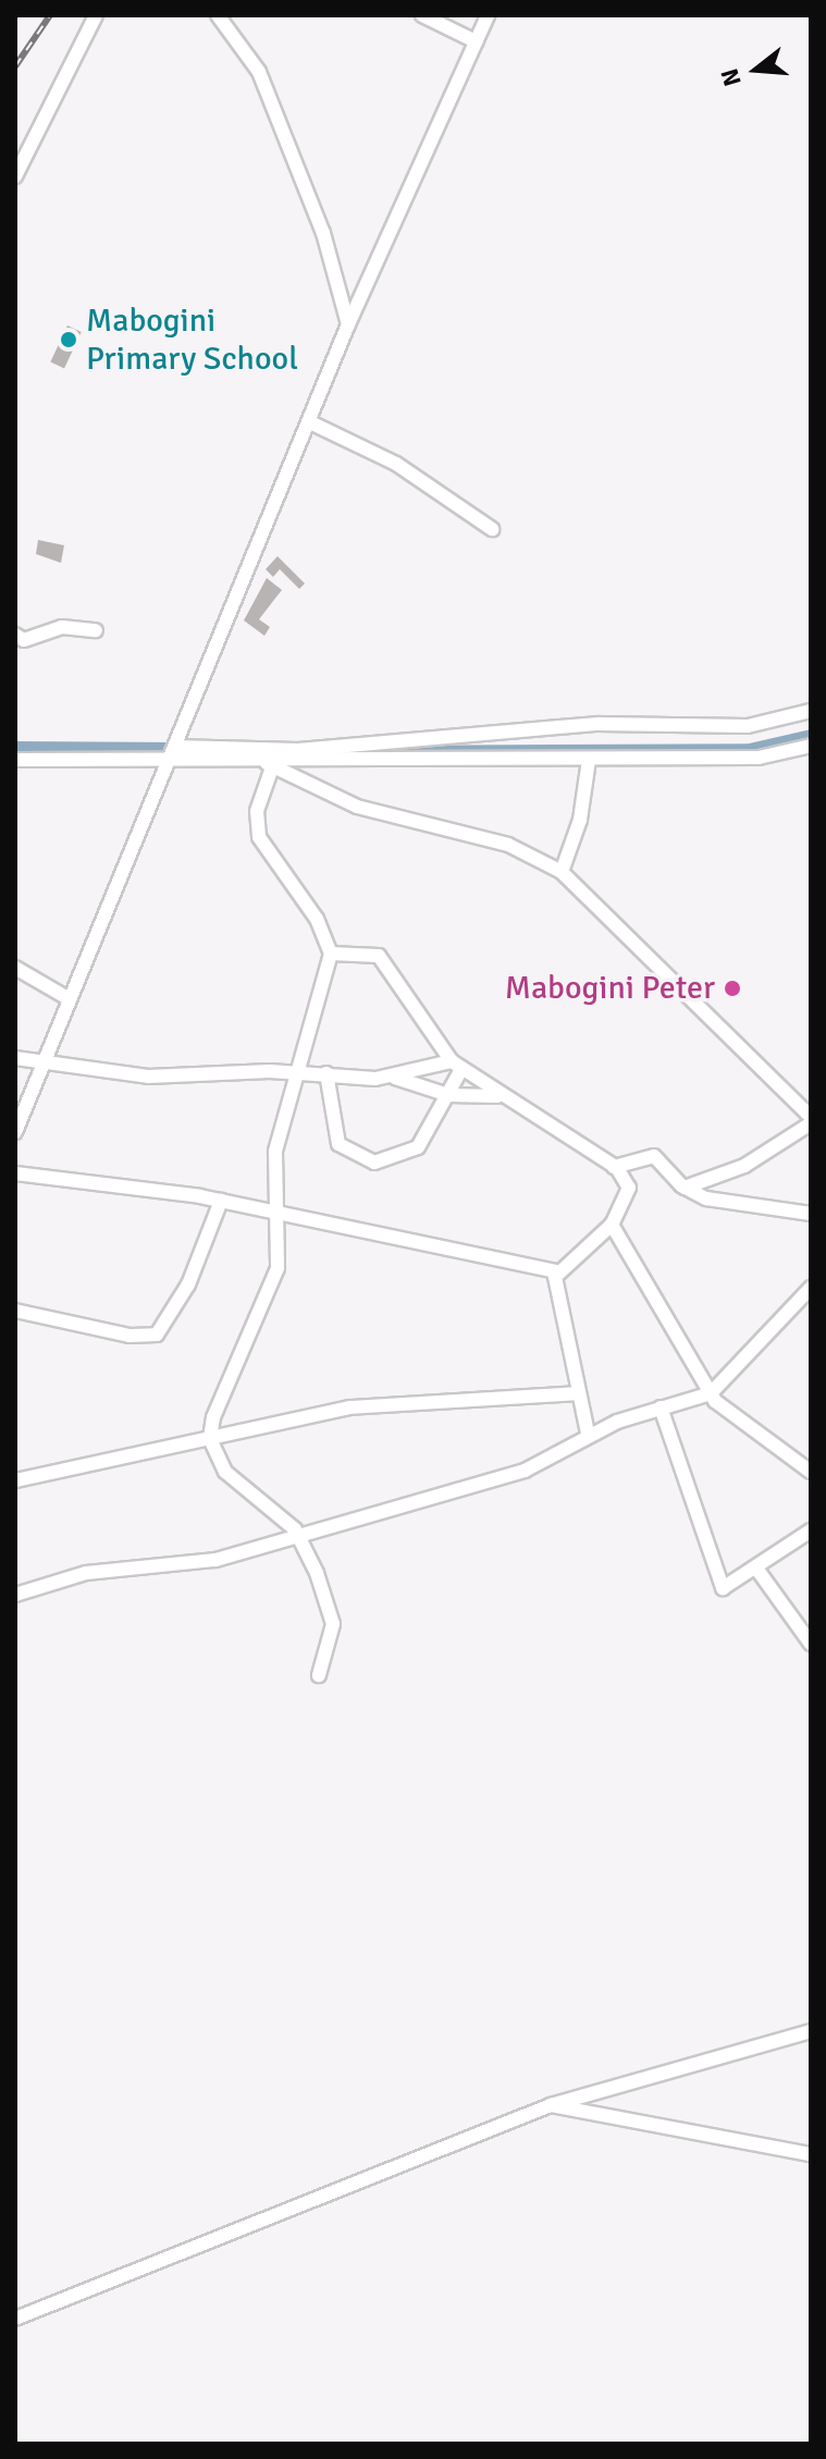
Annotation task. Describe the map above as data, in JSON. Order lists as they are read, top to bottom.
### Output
{
  "places": ["Mabogini Primary School", "Mabogini Peter"],
  "north": "left"
}
